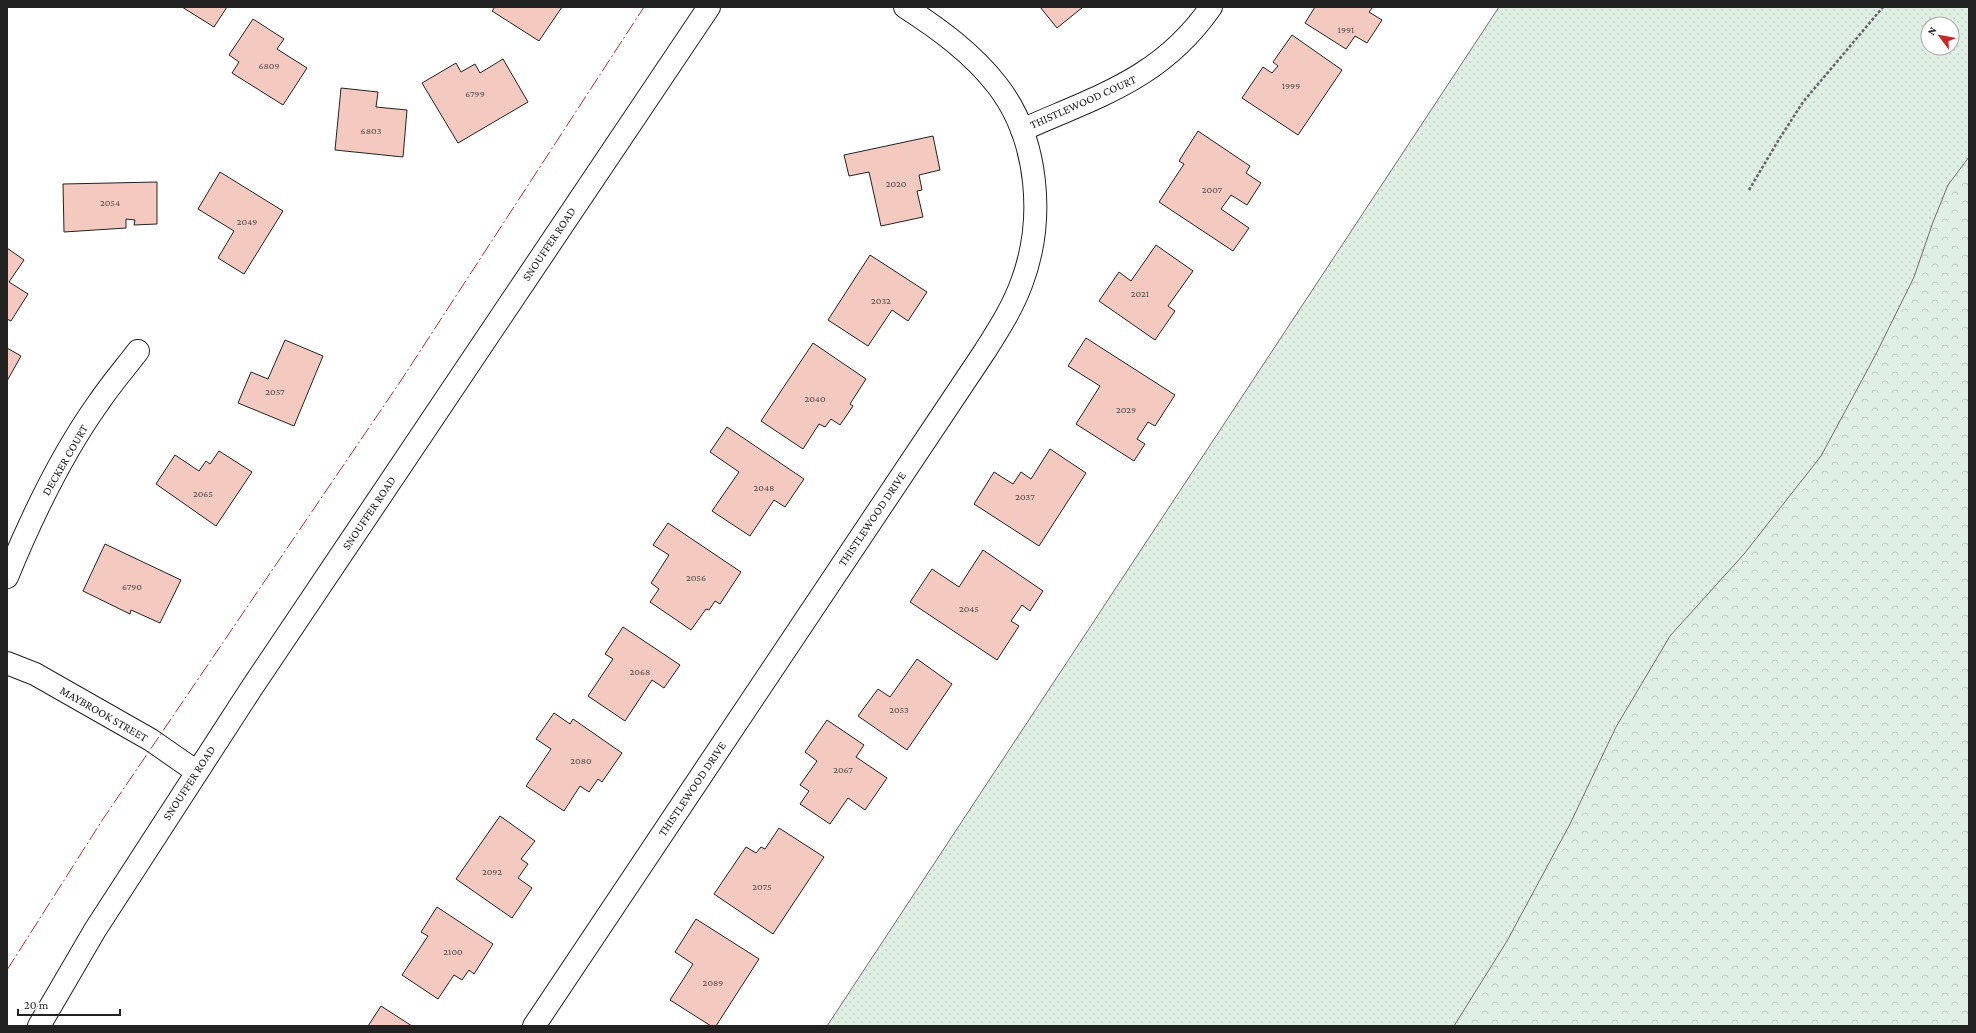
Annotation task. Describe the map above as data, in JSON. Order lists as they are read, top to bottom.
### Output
{
  "streets": {
    "street": [
      "THISTLEWOOD COURT",
      "SNOUFFER ROAD",
      "DECKER COURT",
      "THISTLEWOOD DRIVE",
      "MAYBROOK STREET"
    ]
  },
  "crossings": [
    ["THISTLEWOOD COURT", "THISTLEWOOD DRIVE"],
    ["SNOUFFER ROAD", "MAYBROOK STREET"]
  ],
  "house_numbers": [
    "1991",
    "6809",
    "1999",
    "6799",
    "6803",
    "2020",
    "2007",
    "2054",
    "2049",
    "2021",
    "2032",
    "2057",
    "2040",
    "2029",
    "2048",
    "2065",
    "2037",
    "2056",
    "6790",
    "2045",
    "2068",
    "2053",
    "2080",
    "2067",
    "2092",
    "2075",
    "2100",
    "2089"
  ],
  "scale_bar": "20 m",
  "north": "top left"
}
